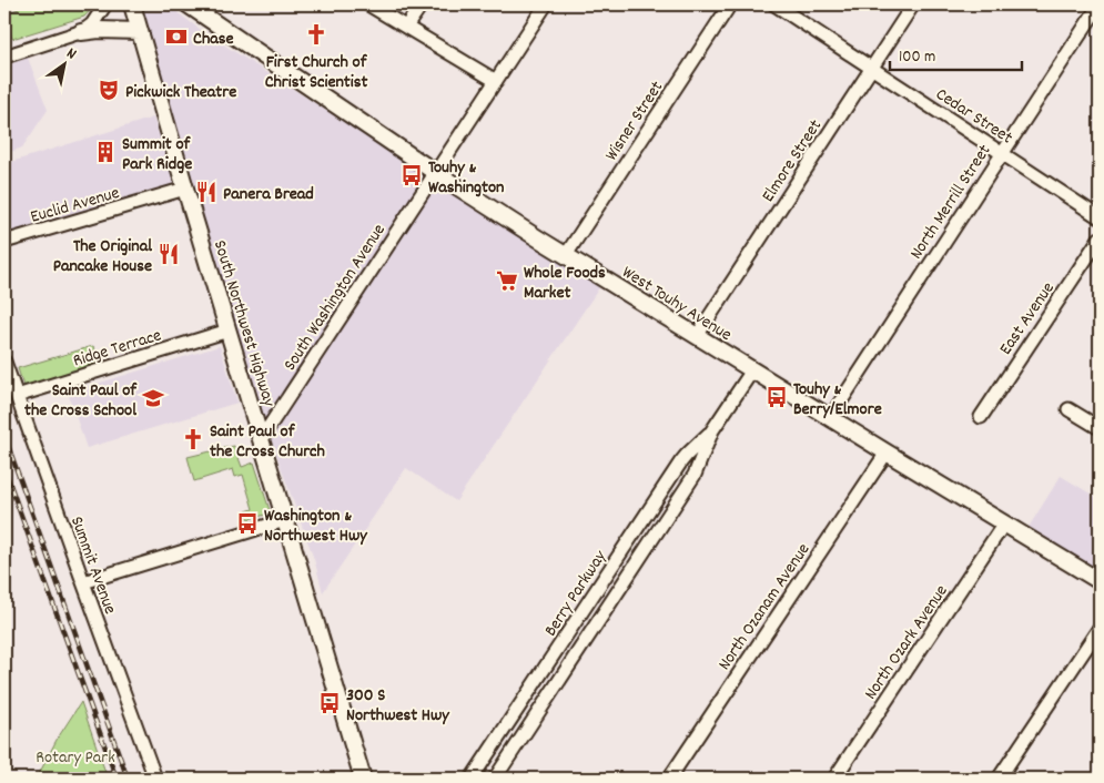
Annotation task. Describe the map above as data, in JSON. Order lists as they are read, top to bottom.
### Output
{
  "streets": {
    "main road": ["West Touhy Avenue", "South Northwest Highway"],
    "street": [
      "Cedar Street",
      "Wisner Street",
      "Elmore Street",
      "North Merrill Street",
      "Euclid Avenue",
      "South Washington Avenue",
      "East Avenue",
      "Ridge Terrace",
      "Summit Avenue",
      "Berry Parkway",
      "North Ozanam Avenue",
      "North Ozark Avenue"
    ]
  },
  "crossings": [
    ["Cedar Street", "Elmore Street"],
    ["Cedar Street", "North Merrill Street"],
    ["Wisner Street", "West Touhy Avenue"],
    ["Elmore Street", "West Touhy Avenue"],
    ["North Merrill Street", "West Touhy Avenue"],
    ["Euclid Avenue", "South Northwest Highway"],
    ["South Washington Avenue", "West Touhy Avenue"],
    ["South Washington Avenue", "South Northwest Highway"],
    ["West Touhy Avenue", "Berry Parkway"],
    ["West Touhy Avenue", "North Ozanam Avenue"],
    ["West Touhy Avenue", "North Ozark Avenue"],
    ["South Northwest Highway", "Ridge Terrace"],
    ["Ridge Terrace", "Summit Avenue"]
  ],
  "parks": ["Rotary Park"],
  "places": {
    "church": ["First Church of Christ Scientist", "Saint Paul of the Cross Church"],
    "bank": ["Chase"],
    "theatre": ["Pickwick Theatre"],
    "building": ["Summit of Park Ridge"],
    "bus stop": [
      "Touhy & Washington",
      "Touhy & Berry/Elmore",
      "Washington & Northwest Hwy",
      "300 S Northwest Hwy"
    ],
    "restaurant": ["Panera Bread", "The Original Pancake House"],
    "supermarket": ["Whole Foods Market"],
    "school or university": ["Saint Paul of the Cross School"]
  },
  "scale_bar": "100 m",
  "north": "top right"
}
